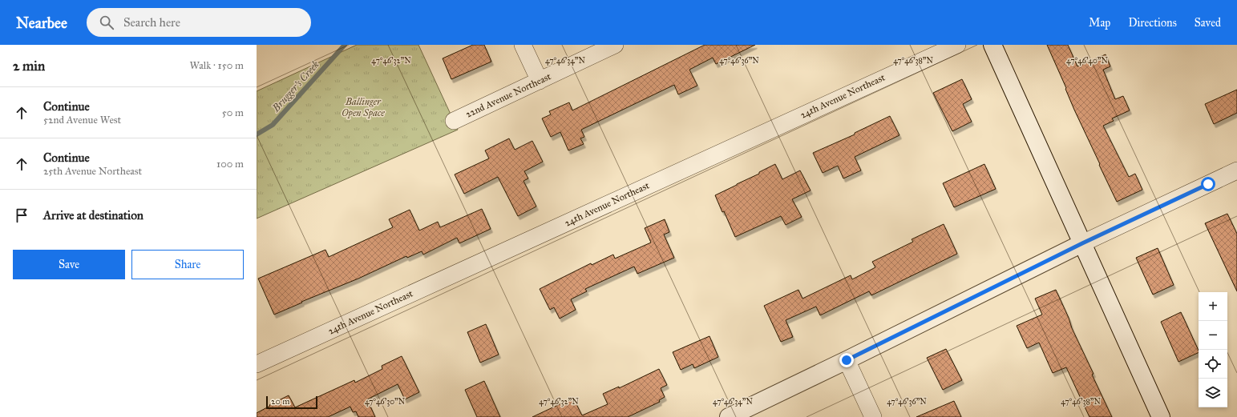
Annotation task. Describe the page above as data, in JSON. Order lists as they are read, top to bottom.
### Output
{
  "streets": {
    "street": ["22nd Avenue Northeast", "24th Avenue Northeast"]
  },
  "water": ["Brugger's Creek"],
  "parks": ["Ballinger Open Space"],
  "scale_bar": "20 m",
  "page": {
    "header": "Nearbee",
    "search": "Search here",
    "nav": ["Map", "Directions", "Saved"],
    "heading": ["2 min", "Walk · 150 m"],
    "list": [
      ["Continue", "52nd Avenue West", "50 m"],
      ["Continue", "25th Avenue Northeast", "100 m"],
      "Arrive at destination"
    ],
    "buttons": ["Save", "Share"],
    "map_buttons": ["+", "−"],
    "scale": "20 m"
  },
  "coordinates": [
    "47°46'32\"N",
    "47°46'34\"N",
    "47°46'36\"N",
    "47°46'38\"N",
    "47°46'40\"N",
    "47°46'30\"N"
  ]
}
